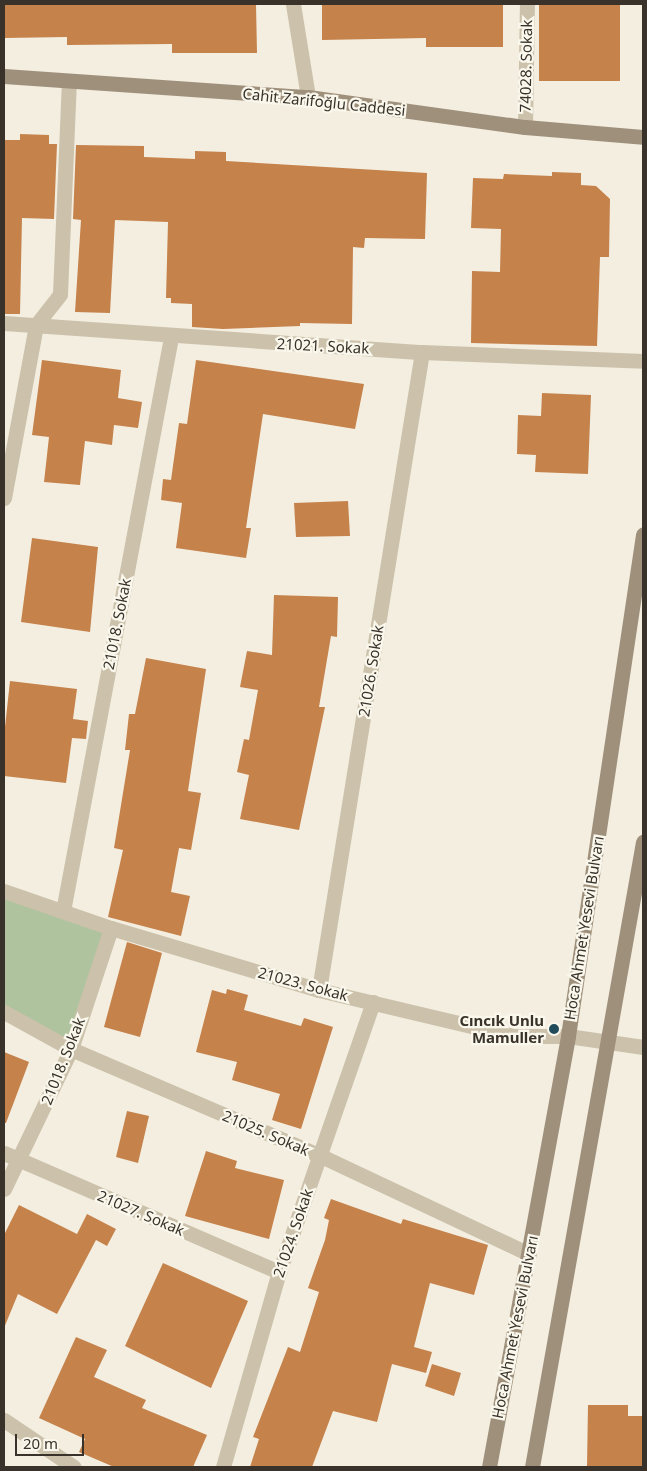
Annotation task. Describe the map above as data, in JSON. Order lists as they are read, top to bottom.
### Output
{
  "streets": {
    "main road": ["Cahit Zarifoğlu Caddesi", "Hoca Ahmet Yesevi Bulvarı"],
    "street": [
      "74028. Sokak",
      "21021. Sokak",
      "21018. Sokak",
      "21026. Sokak",
      "21023. Sokak",
      "21025. Sokak",
      "21027. Sokak",
      "21024. Sokak"
    ]
  },
  "crossings": [
    ["74028. Sokak", "Cahit Zarifoğlu Caddesi"],
    ["21021. Sokak", "21018. Sokak"],
    ["21021. Sokak", "21026. Sokak"],
    ["21018. Sokak", "21023. Sokak"],
    ["21018. Sokak", "21025. Sokak"],
    ["21018. Sokak", "21027. Sokak"],
    ["21026. Sokak", "21023. Sokak"],
    ["Hoca Ahmet Yesevi Bulvarı", "21023. Sokak"],
    ["Hoca Ahmet Yesevi Bulvarı", "21025. Sokak"],
    ["21023. Sokak", "21024. Sokak"],
    ["21025. Sokak", "21024. Sokak"],
    ["21027. Sokak", "21024. Sokak"]
  ],
  "places": ["Cıncık Unlu Mamuller"],
  "scale_bar": "20 m"
}
